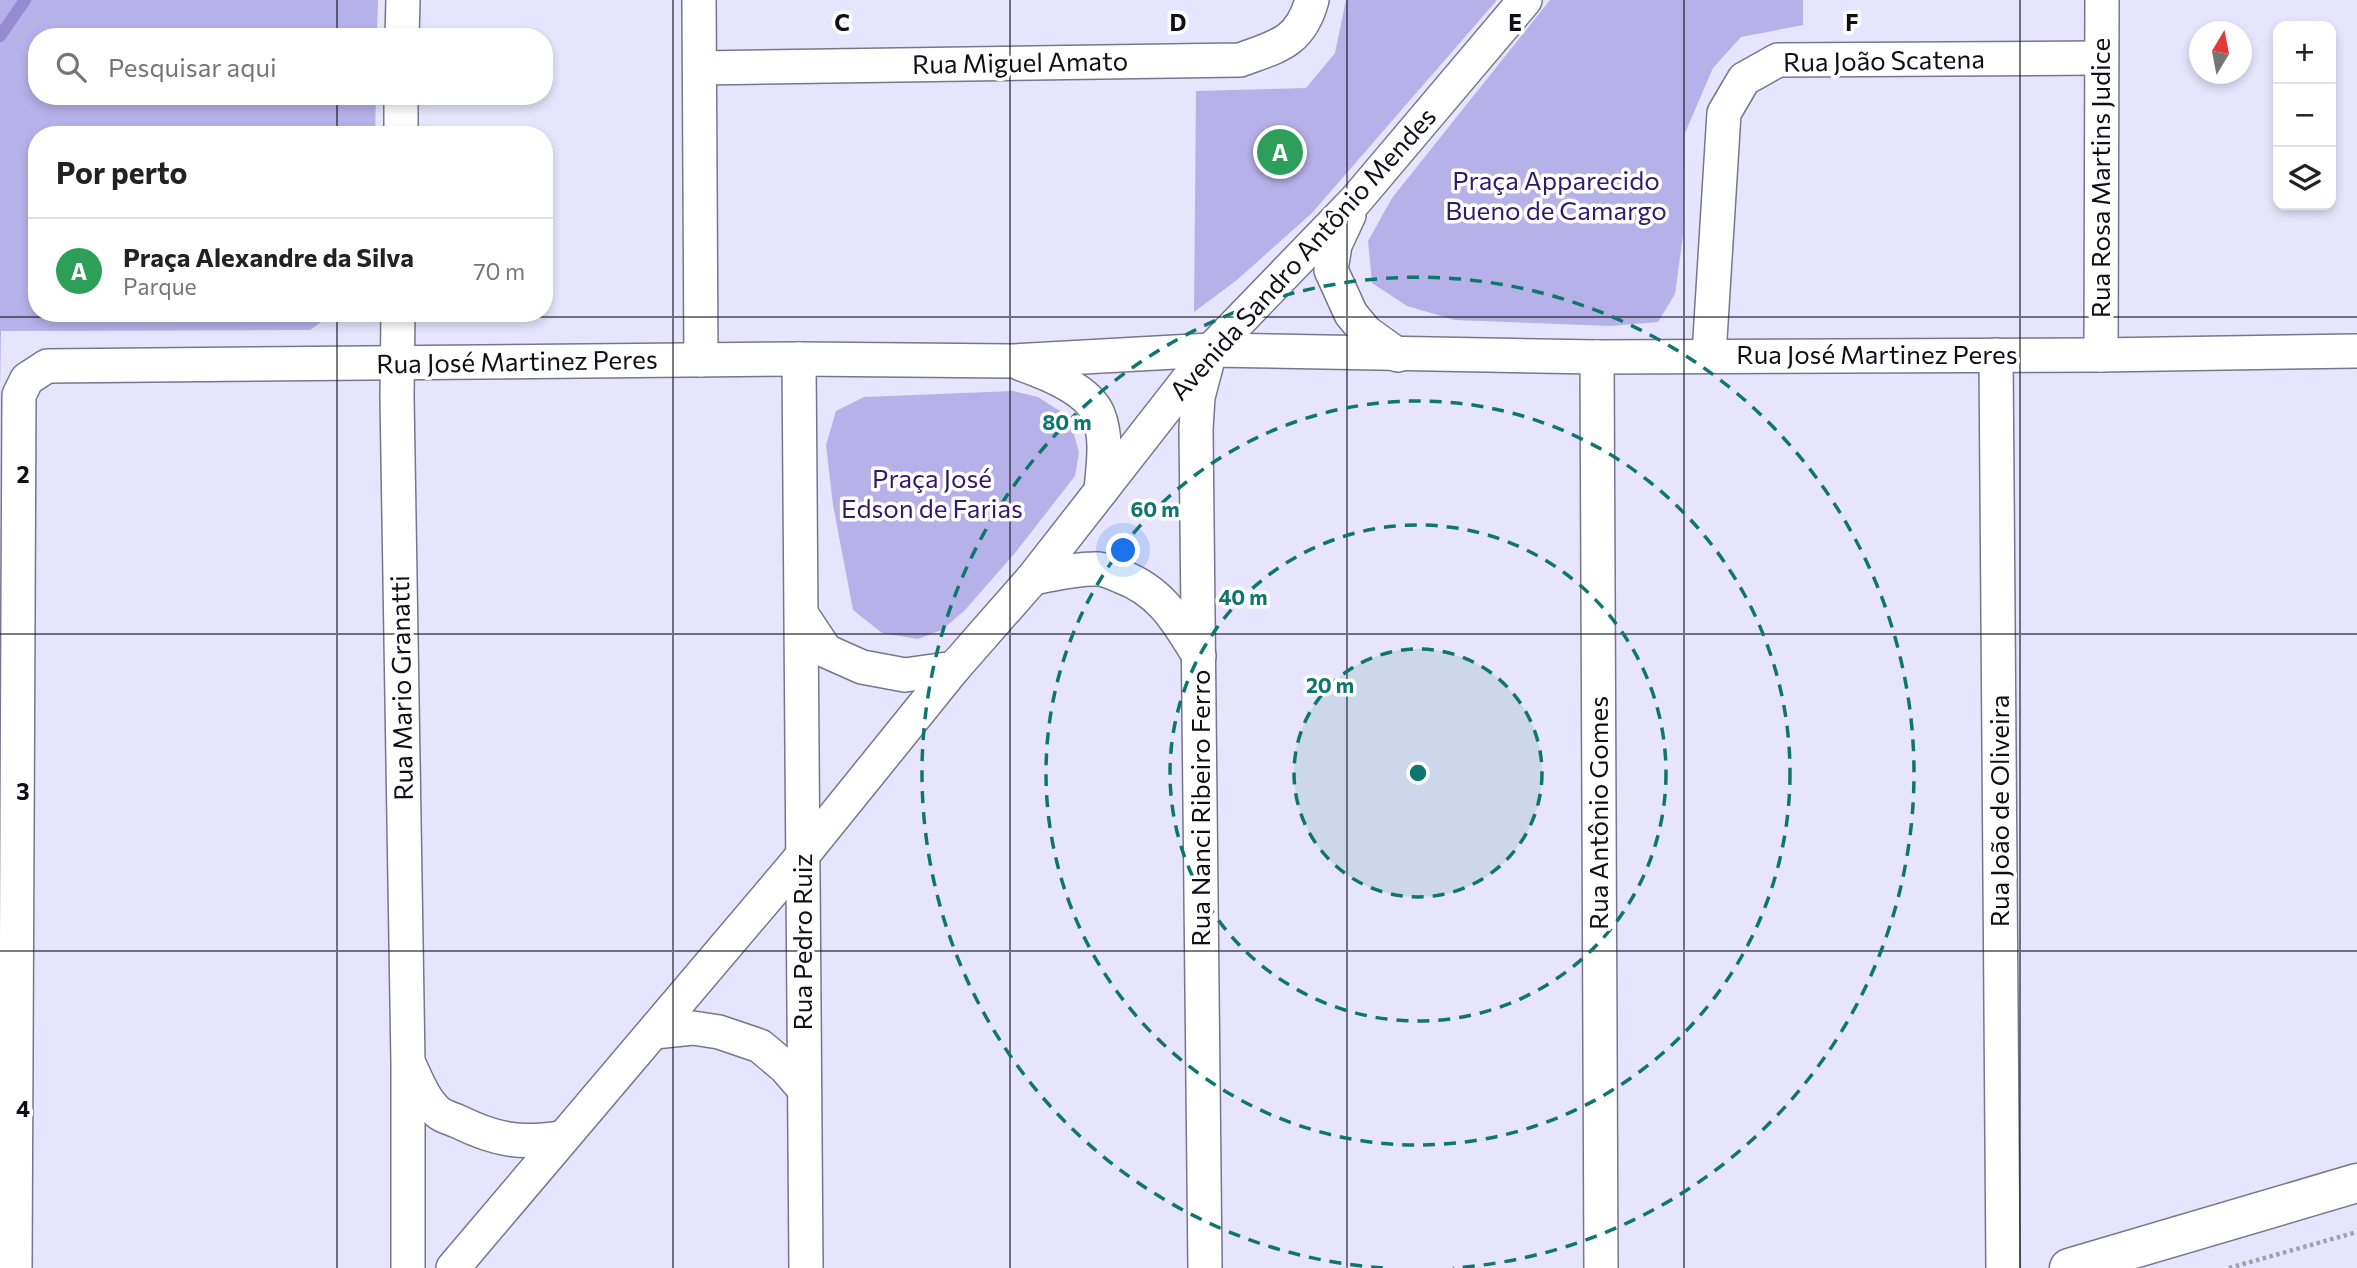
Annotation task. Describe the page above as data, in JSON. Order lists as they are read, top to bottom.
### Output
{
  "streets": {
    "street": [
      "Rua João Scatena",
      "Rua Miguel Amato",
      "Rua Rosa Martins Judice",
      "Avenida Sandro Antônio Mendes",
      "Rua José Martinez Peres",
      "Rua Mario Granatti",
      "Rua Nanci Ribeiro Ferro",
      "Rua João de Oliveira",
      "Rua Antônio Gomes",
      "Rua Pedro Ruiz"
    ]
  },
  "crossings": [
    ["Rua João Scatena", "Rua Rosa Martins Judice"],
    ["Rua João Scatena", "Rua José Martinez Peres"],
    ["Rua Rosa Martins Judice", "Rua José Martinez Peres"],
    ["Avenida Sandro Antônio Mendes", "Rua José Martinez Peres"],
    ["Avenida Sandro Antônio Mendes", "Rua Mario Granatti"],
    ["Avenida Sandro Antônio Mendes", "Rua Nanci Ribeiro Ferro"],
    ["Avenida Sandro Antônio Mendes", "Rua Pedro Ruiz"],
    ["Rua José Martinez Peres", "Rua Mario Granatti"],
    ["Rua José Martinez Peres", "Rua Nanci Ribeiro Ferro"],
    ["Rua José Martinez Peres", "Rua João de Oliveira"],
    ["Rua José Martinez Peres", "Rua Antônio Gomes"],
    ["Rua José Martinez Peres", "Rua Pedro Ruiz"]
  ],
  "parks": ["Praça Apparecido Bueno de Camargo", "Praça José Edson de Farias"],
  "north": "top",
  "page": {
    "map_buttons": ["+", "−"],
    "search": "Pesquisar aqui",
    "pins": "A",
    "heading": "Por perto",
    "list": [
      {
        "mark": "A",
        "name": "Praça Alexandre da Silva",
        "note": "Parque",
        "value": "70 m"
      }
    ]
  },
  "grid": {
    "columns": [
      "C",
      "D",
      "E",
      "F"
    ],
    "rows": ["2", "3", "4"]
  },
  "rings": [
    "80 m",
    "60 m",
    "40 m",
    "20 m"
  ]
}
